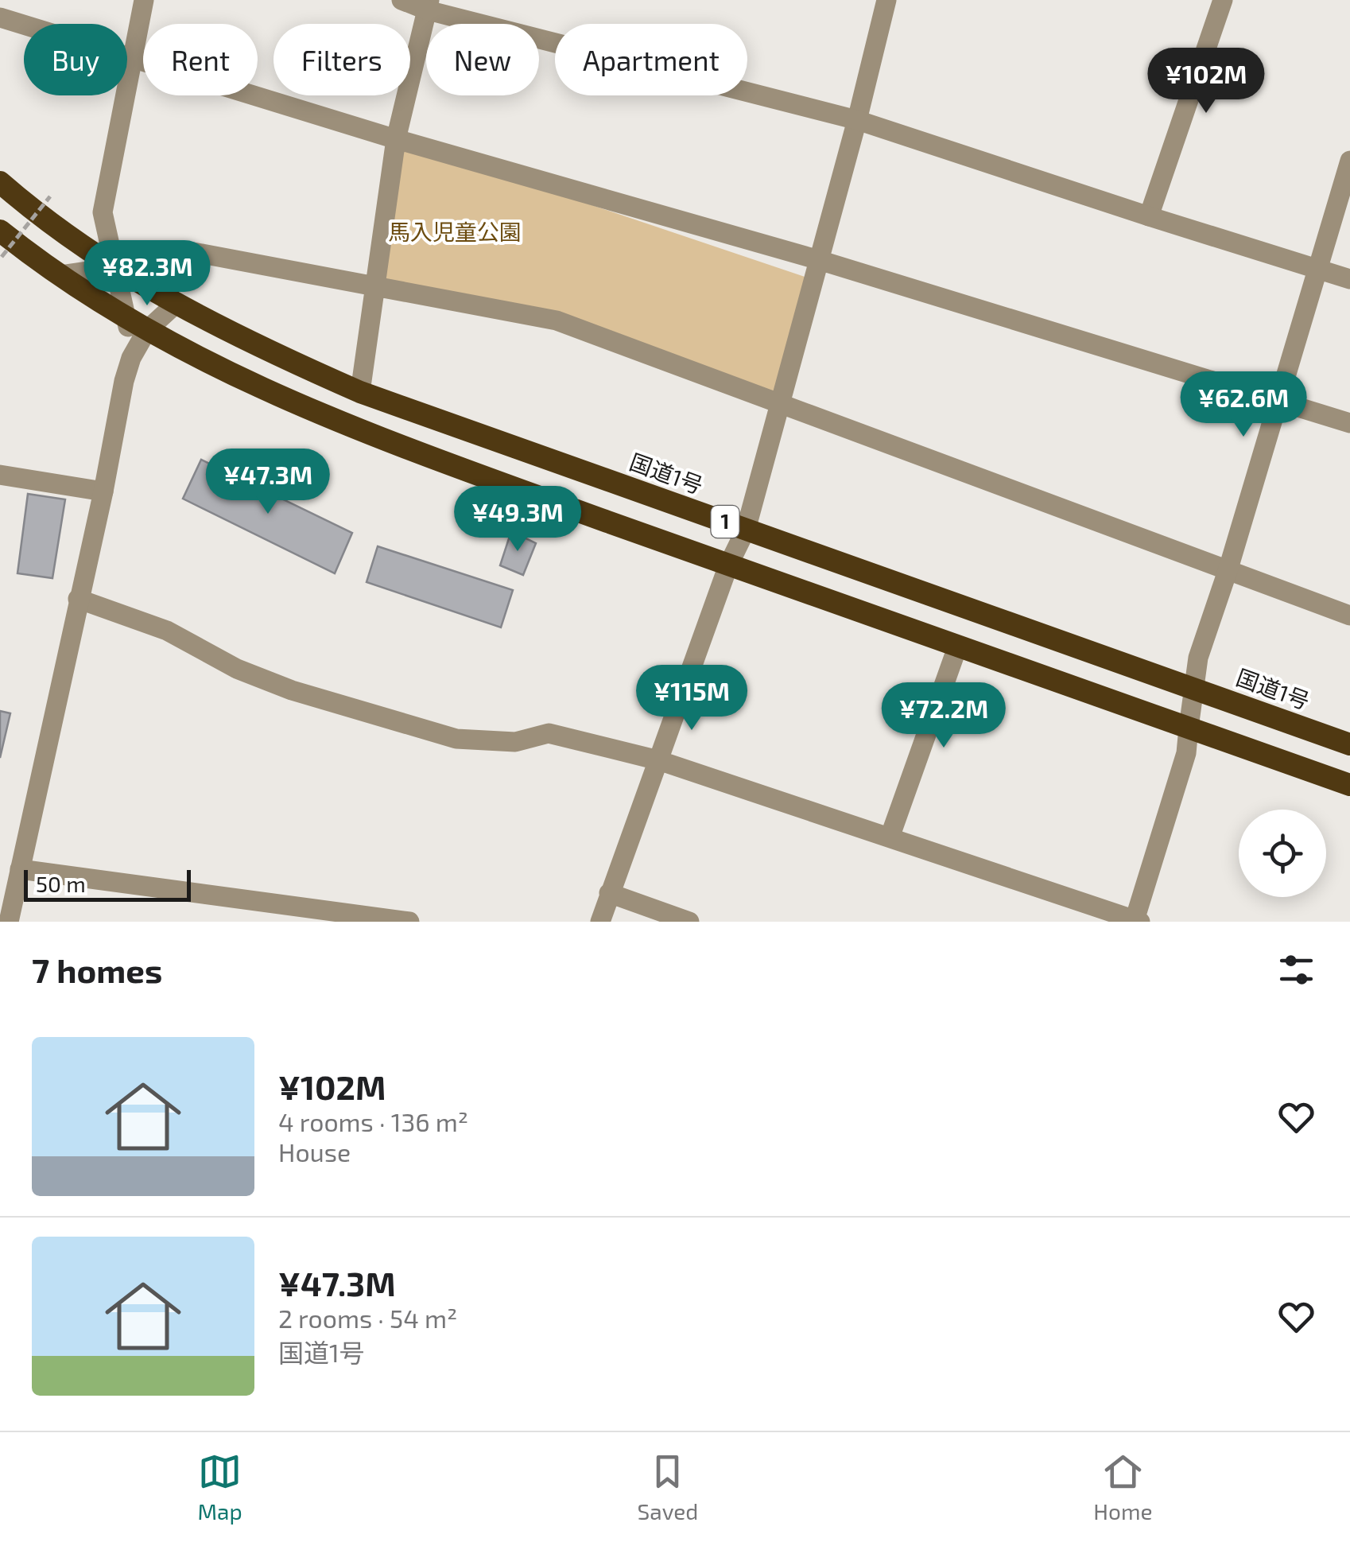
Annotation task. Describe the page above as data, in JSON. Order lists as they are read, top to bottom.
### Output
{
  "streets": {
    "highway": ["国道1号", "1"]
  },
  "parks": ["馬入児童公園"],
  "scale_bar": "50 m",
  "page": {
    "chip": [
      "Buy",
      "Rent",
      "Filters",
      "New",
      "Apartment"
    ],
    "price": [
      "¥102M",
      "¥82.3M",
      "¥62.6M",
      "¥47.3M",
      "¥49.3M",
      "¥115M",
      "¥72.2M"
    ],
    "scale": "50 m",
    "heading": "7 homes",
    "list": [
      {
        "name": "¥102M",
        "note": "4 rooms · 136 m² · House"
      },
      {
        "name": "¥47.3M",
        "note": "2 rooms · 54 m² · 国道1号"
      }
    ],
    "tabs": ["Map", "Saved", "Home"]
  }
}
